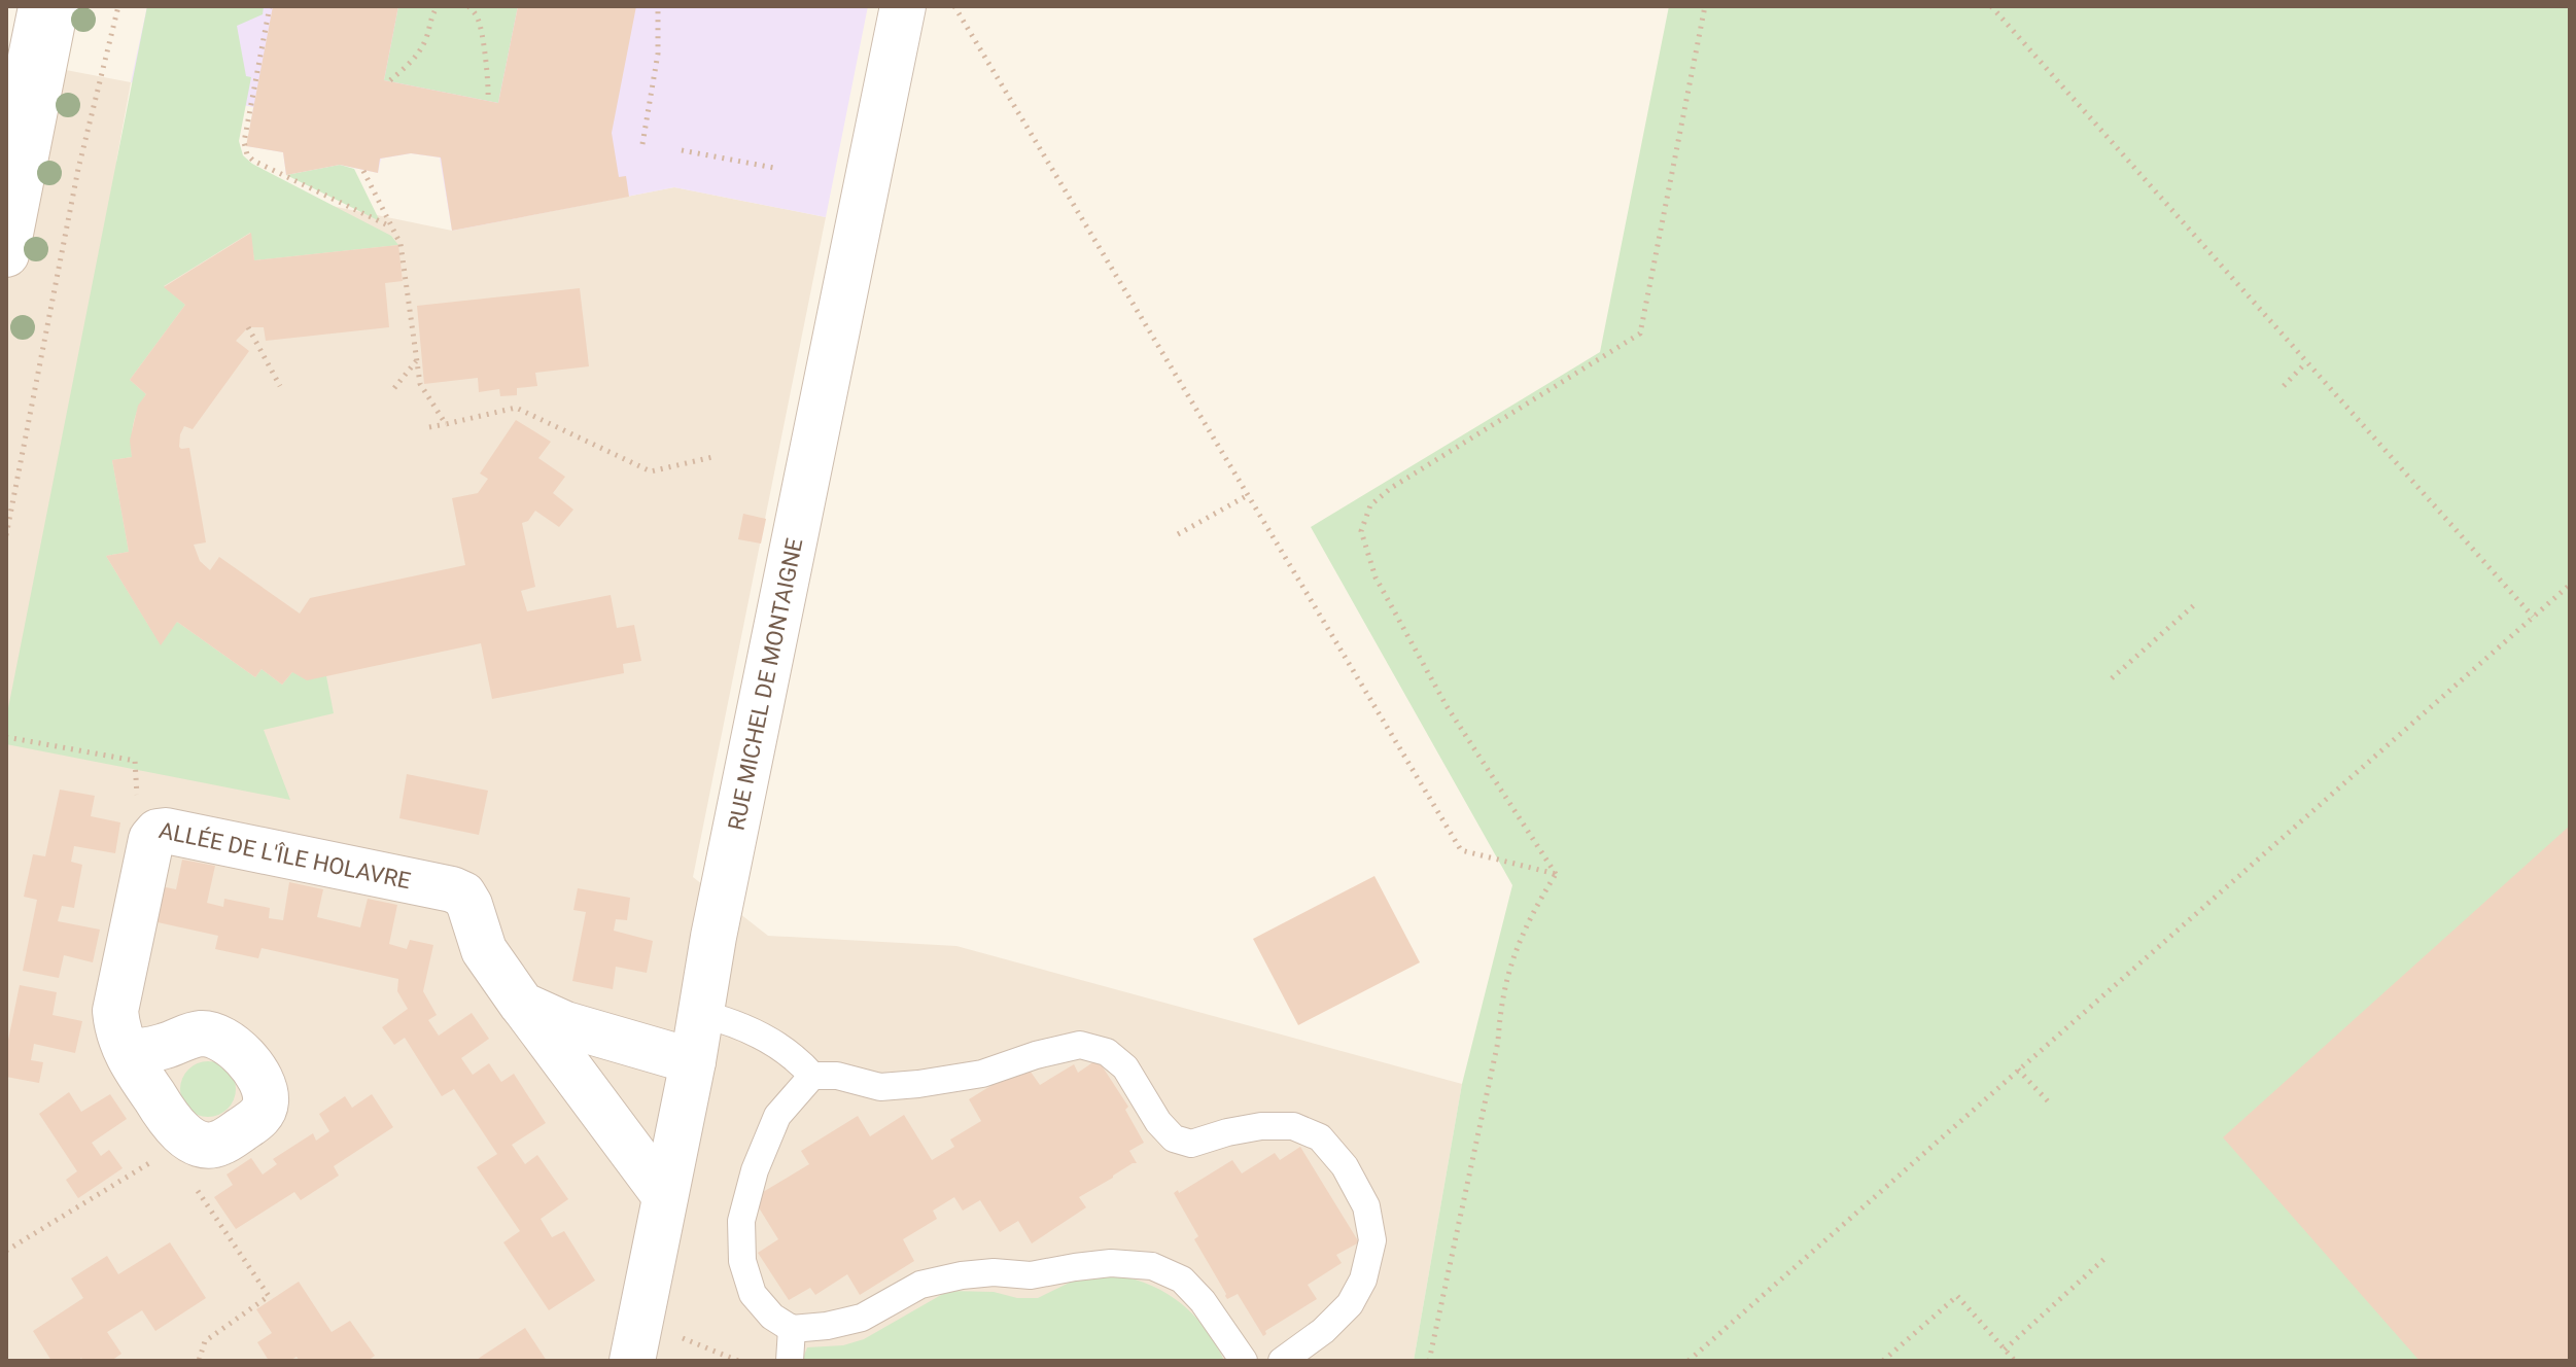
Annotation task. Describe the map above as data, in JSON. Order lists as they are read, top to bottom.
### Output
{
  "streets": {
    "street": ["RUE MICHEL DE MONTAIGNE", "ALLÉE DE L'ÎLE HOLAVRE"]
  },
  "crossings": [
    ["RUE MICHEL DE MONTAIGNE", "ALLÉE DE L'ÎLE HOLAVRE"]
  ]
}
